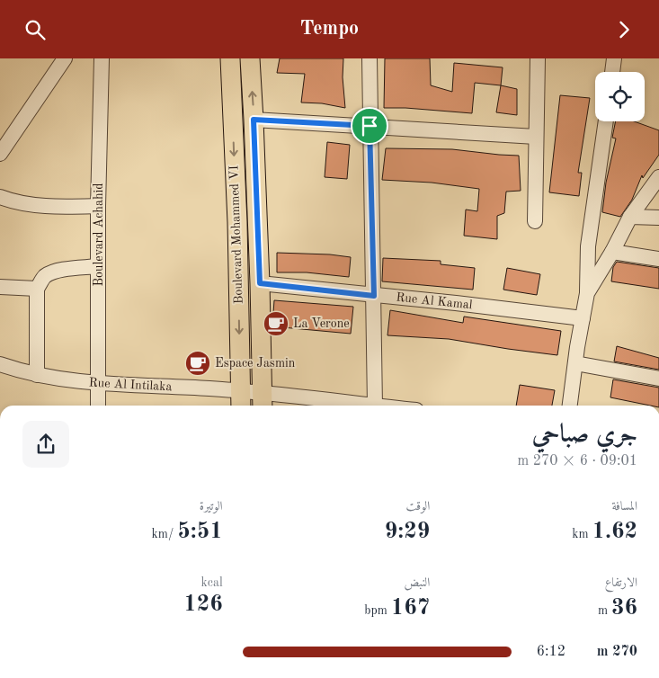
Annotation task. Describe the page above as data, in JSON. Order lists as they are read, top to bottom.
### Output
{
  "streets": {
    "main road": ["Boulevard Mohammed VI"],
    "street": ["Boulevard Achahid", "Rue Al Kamal", "Rue Al Intilaka"]
  },
  "crossings": [
    ["Boulevard Achahid", "Rue Al Intilaka"],
    ["Boulevard Mohammed VI", "Rue Al Kamal"],
    ["Boulevard Mohammed VI", "Rue Al Intilaka"]
  ],
  "places": {
    "cafe": ["La Verone", "Espace Jasmin"]
  },
  "page": {
    "header": "Tempo",
    "heading": ["جري صباحي", "09:01 · 6 × 270 m"],
    "stats": [
      ["المسافة", "1.62 km"],
      ["الوقت", "9:29"],
      ["الوتيرة", "5:51 /km"],
      ["الارتفاع", "36 m"],
      ["النبض", "167 bpm"],
      ["kcal", "126"]
    ],
    "list": [
      {
        "name": "270 m",
        "note": "6:12"
      }
    ]
  }
}
